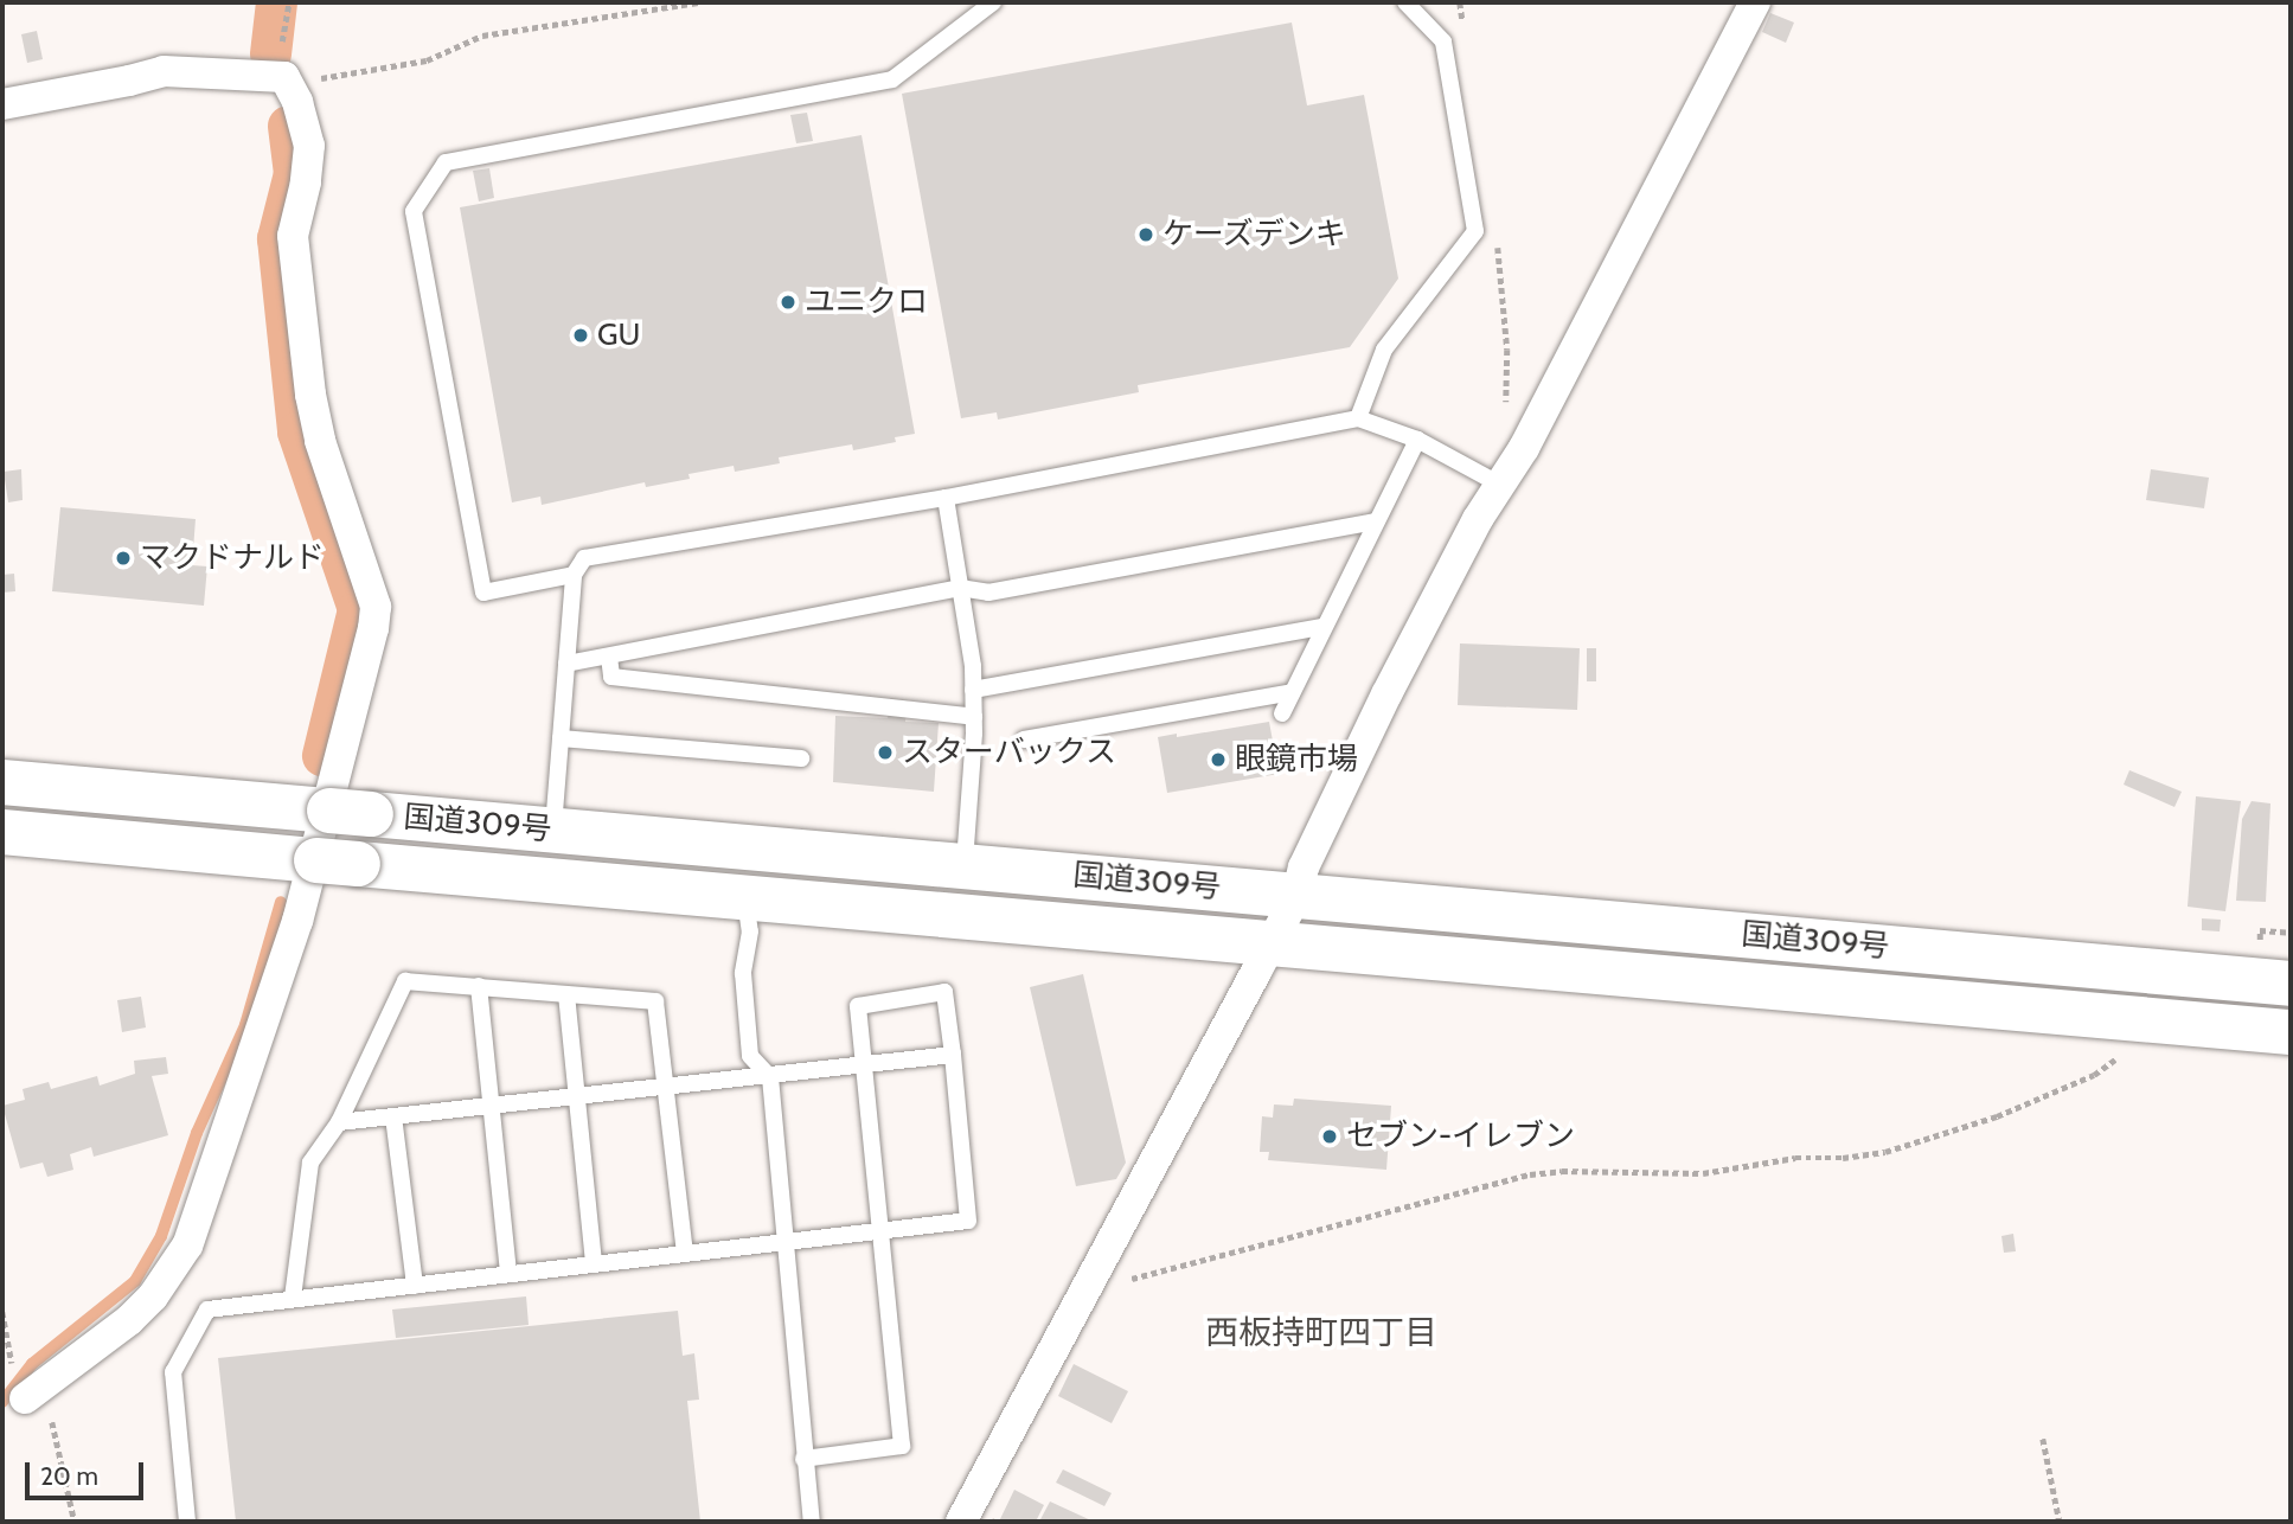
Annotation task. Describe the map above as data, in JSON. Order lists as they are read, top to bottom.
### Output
{
  "streets": {
    "highway": ["国道309号"]
  },
  "districts": ["西板持町四丁目"],
  "places": [
    "ケーズデンキ",
    "ユニクロ",
    "GU",
    "マクドナルド",
    "スターバックス",
    "眼鏡市場",
    "セブン-イレブン"
  ],
  "scale_bar": "20 m"
}
